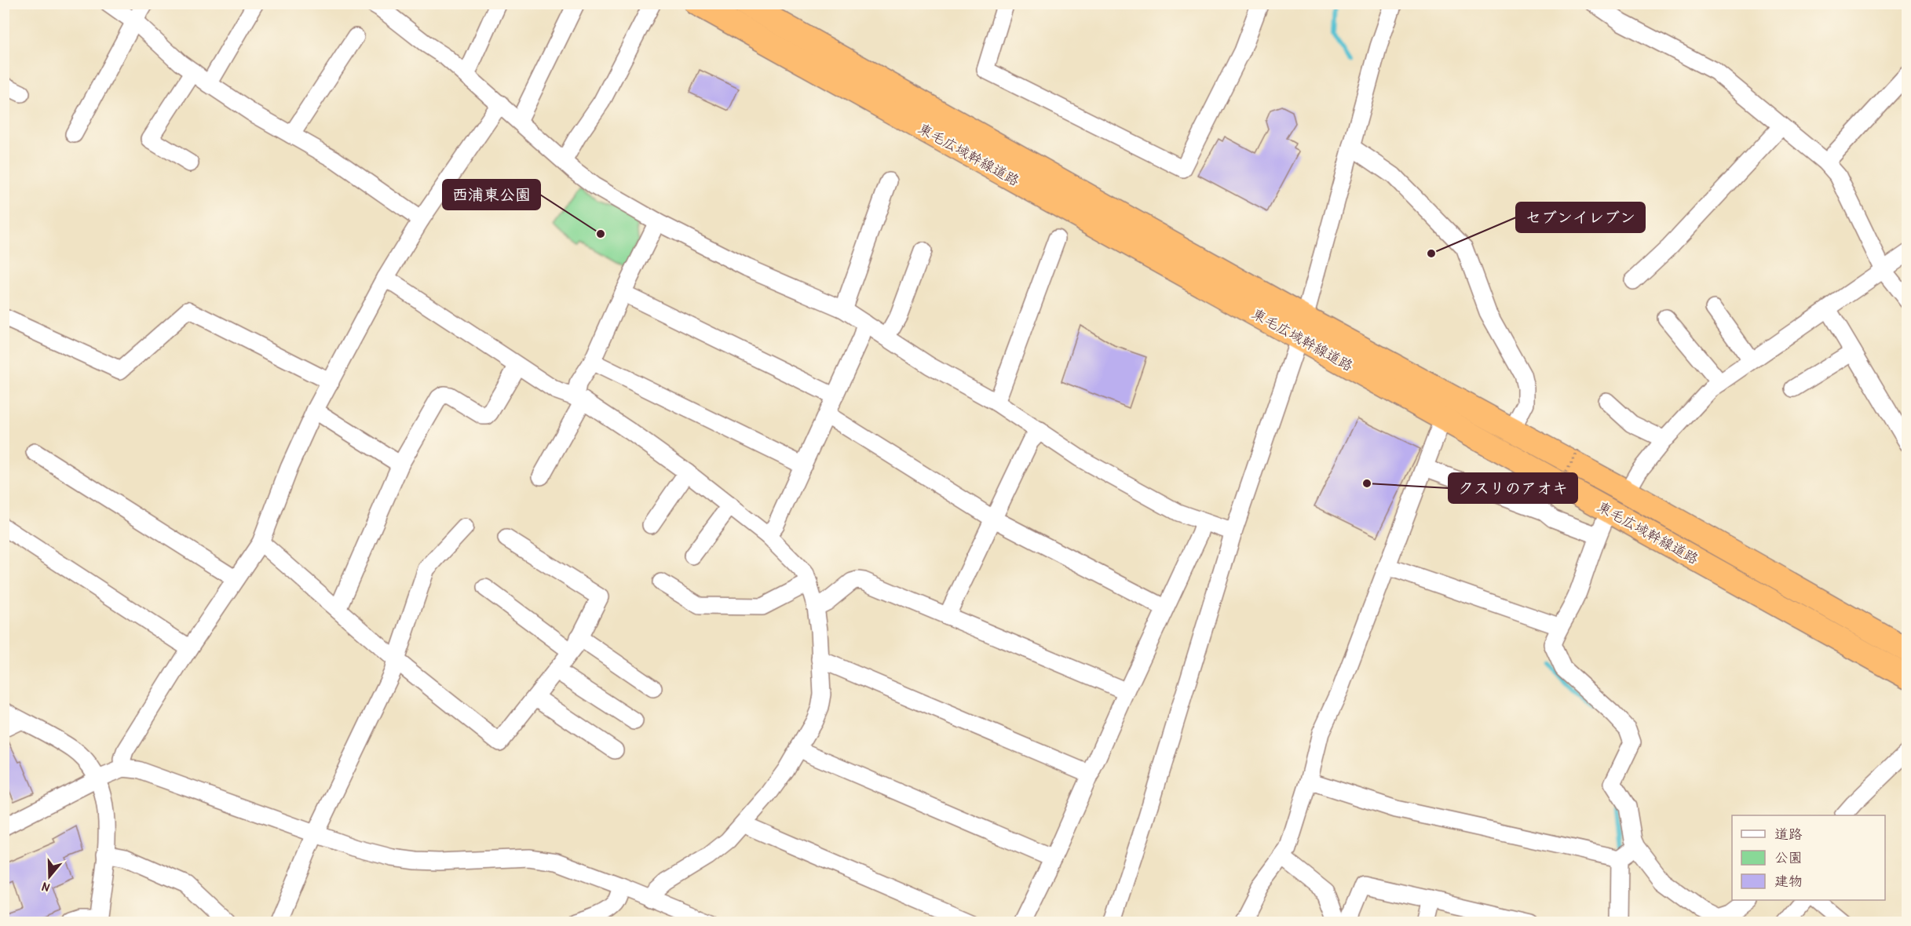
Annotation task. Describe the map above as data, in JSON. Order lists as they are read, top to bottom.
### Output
{
  "streets": {
    "highway": ["東毛広域幹線道路"]
  },
  "places": ["西浦東公園", "セブンイレブン", "クスリのアオキ"],
  "legend": ["道路", "公園", "建物"],
  "north": "bottom"
}
